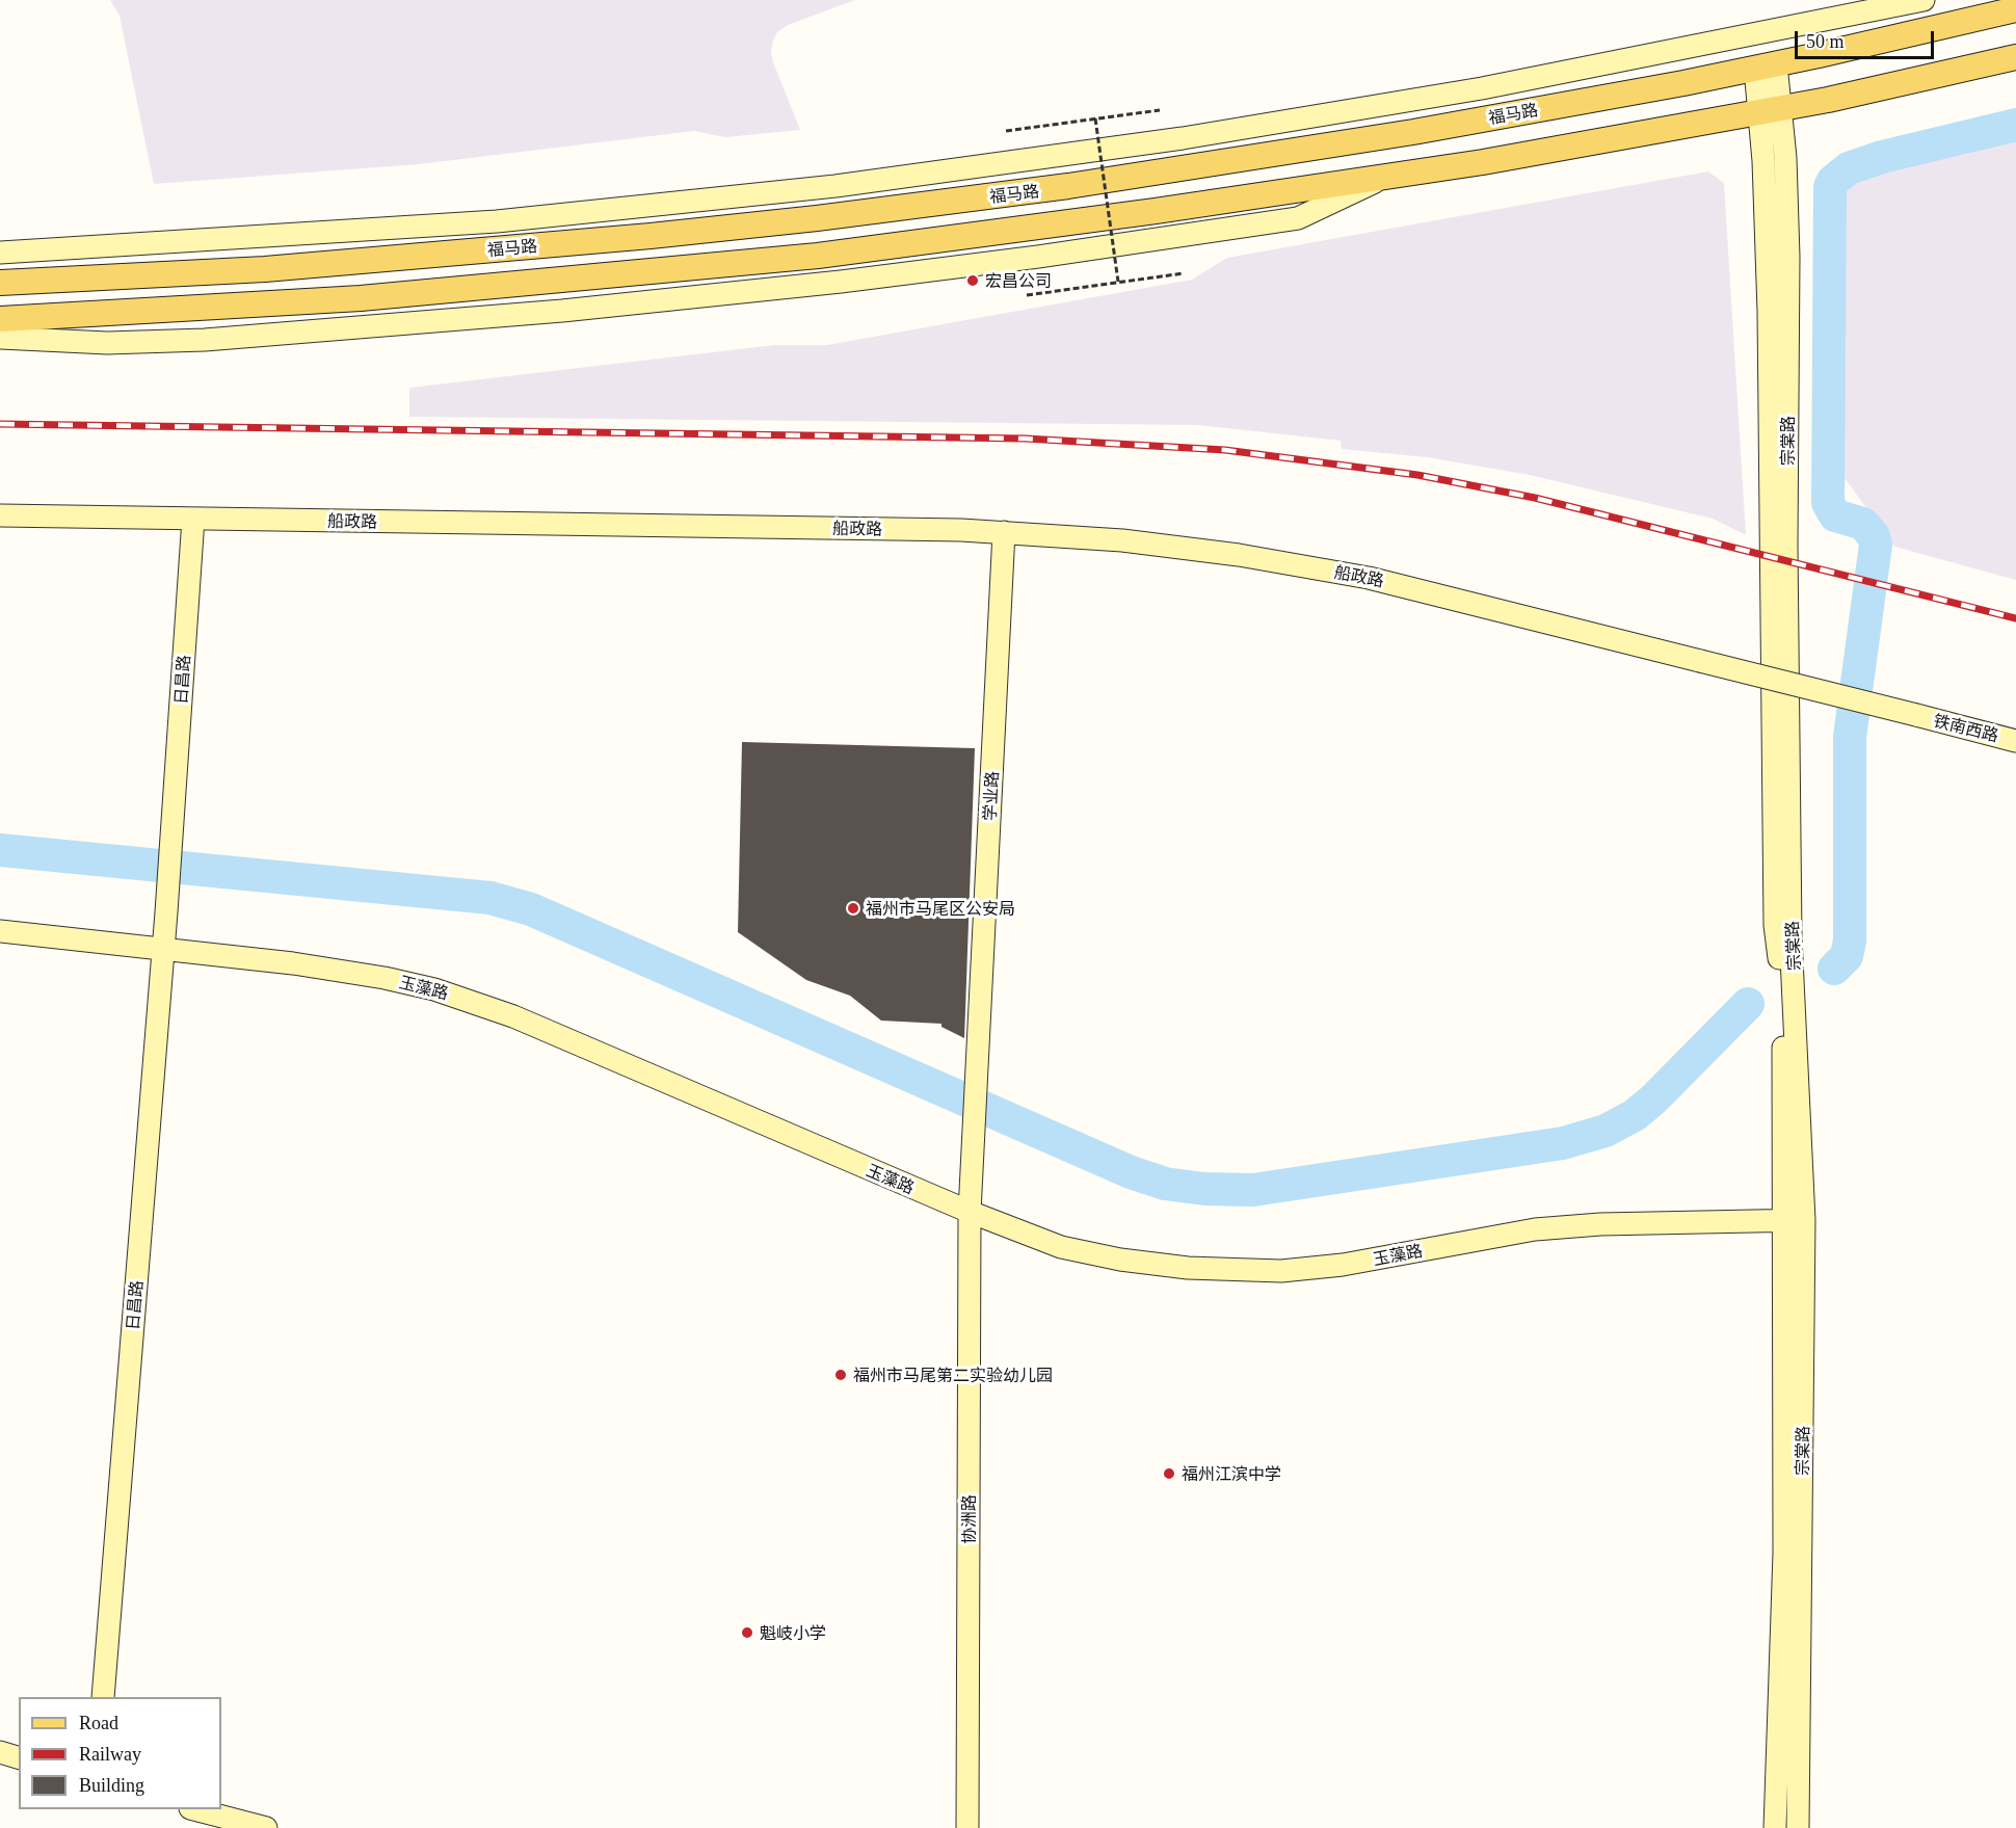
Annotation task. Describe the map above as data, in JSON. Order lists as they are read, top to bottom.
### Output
{
  "streets": {
    "main road": ["福马路"],
    "street": [
      "宗棠路",
      "船政路",
      "日昌路",
      "铁南西路",
      "学业路",
      "玉藻路",
      "协洲路"
    ]
  },
  "crossings": [
    ["福马路", "宗棠路"],
    ["宗棠路", "玉藻路"],
    ["船政路", "日昌路"],
    ["船政路", "铁南西路"],
    ["船政路", "学业路"],
    ["日昌路", "玉藻路"],
    ["学业路", "协洲路"],
    ["玉藻路", "协洲路"]
  ],
  "places": [
    "宏昌公司",
    "福州市马尾区公安局",
    "福州市马尾第二实验幼儿园",
    "福州江滨中学",
    "魁岐小学"
  ],
  "legend": ["Road", "Railway", "Building"],
  "scale_bar": "50 m"
}
